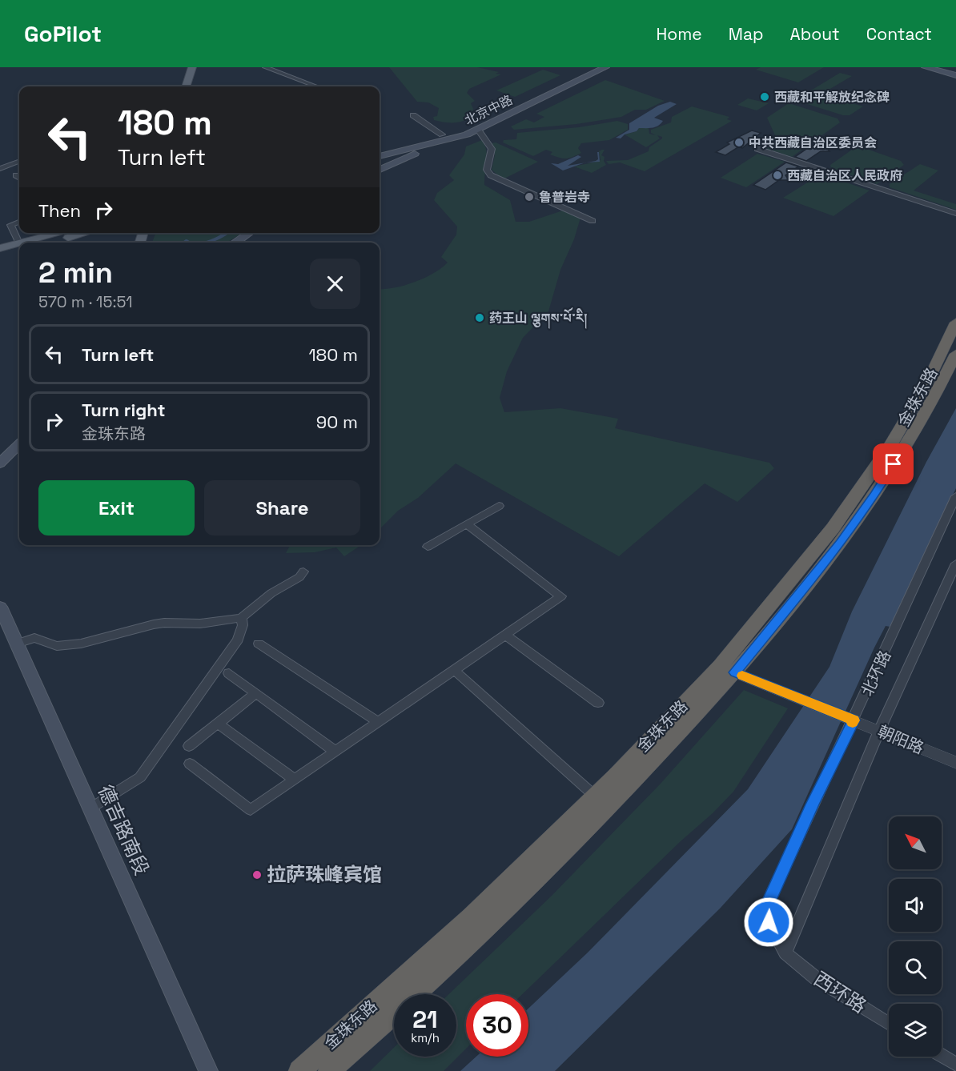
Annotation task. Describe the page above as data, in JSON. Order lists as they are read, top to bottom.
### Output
{
  "streets": {
    "highway": ["金珠东路"],
    "main road": ["北京中路", "德吉路南段"],
    "street": ["北环路", "朝阳路", "西环路"]
  },
  "crossings": [
    ["金珠东路", "朝阳路"],
    ["北环路", "朝阳路"],
    ["北环路", "西环路"]
  ],
  "places": [
    "西藏和平解放纪念碑",
    "中共西藏自治区委员会",
    "西藏自治区人民政府",
    "鲁普岩寺",
    "药王山 ལྕགས་པོ་རི།",
    "拉萨珠峰宾馆"
  ],
  "north": "top left",
  "page": {
    "header": "GoPilot",
    "nav": [
      "Home",
      "Map",
      "About",
      "Contact"
    ],
    "turn": ["180 m", "Turn left"],
    "then": "Then",
    "heading": ["2 min", "570 m · 15:51"],
    "list": [
      {
        "name": "Turn left",
        "value": "180 m"
      },
      {
        "name": "Turn right",
        "note": "金珠东路",
        "value": "90 m"
      }
    ],
    "buttons": ["Exit", "Share"],
    "speed": "21 km/h",
    "limit": "30"
  }
}
